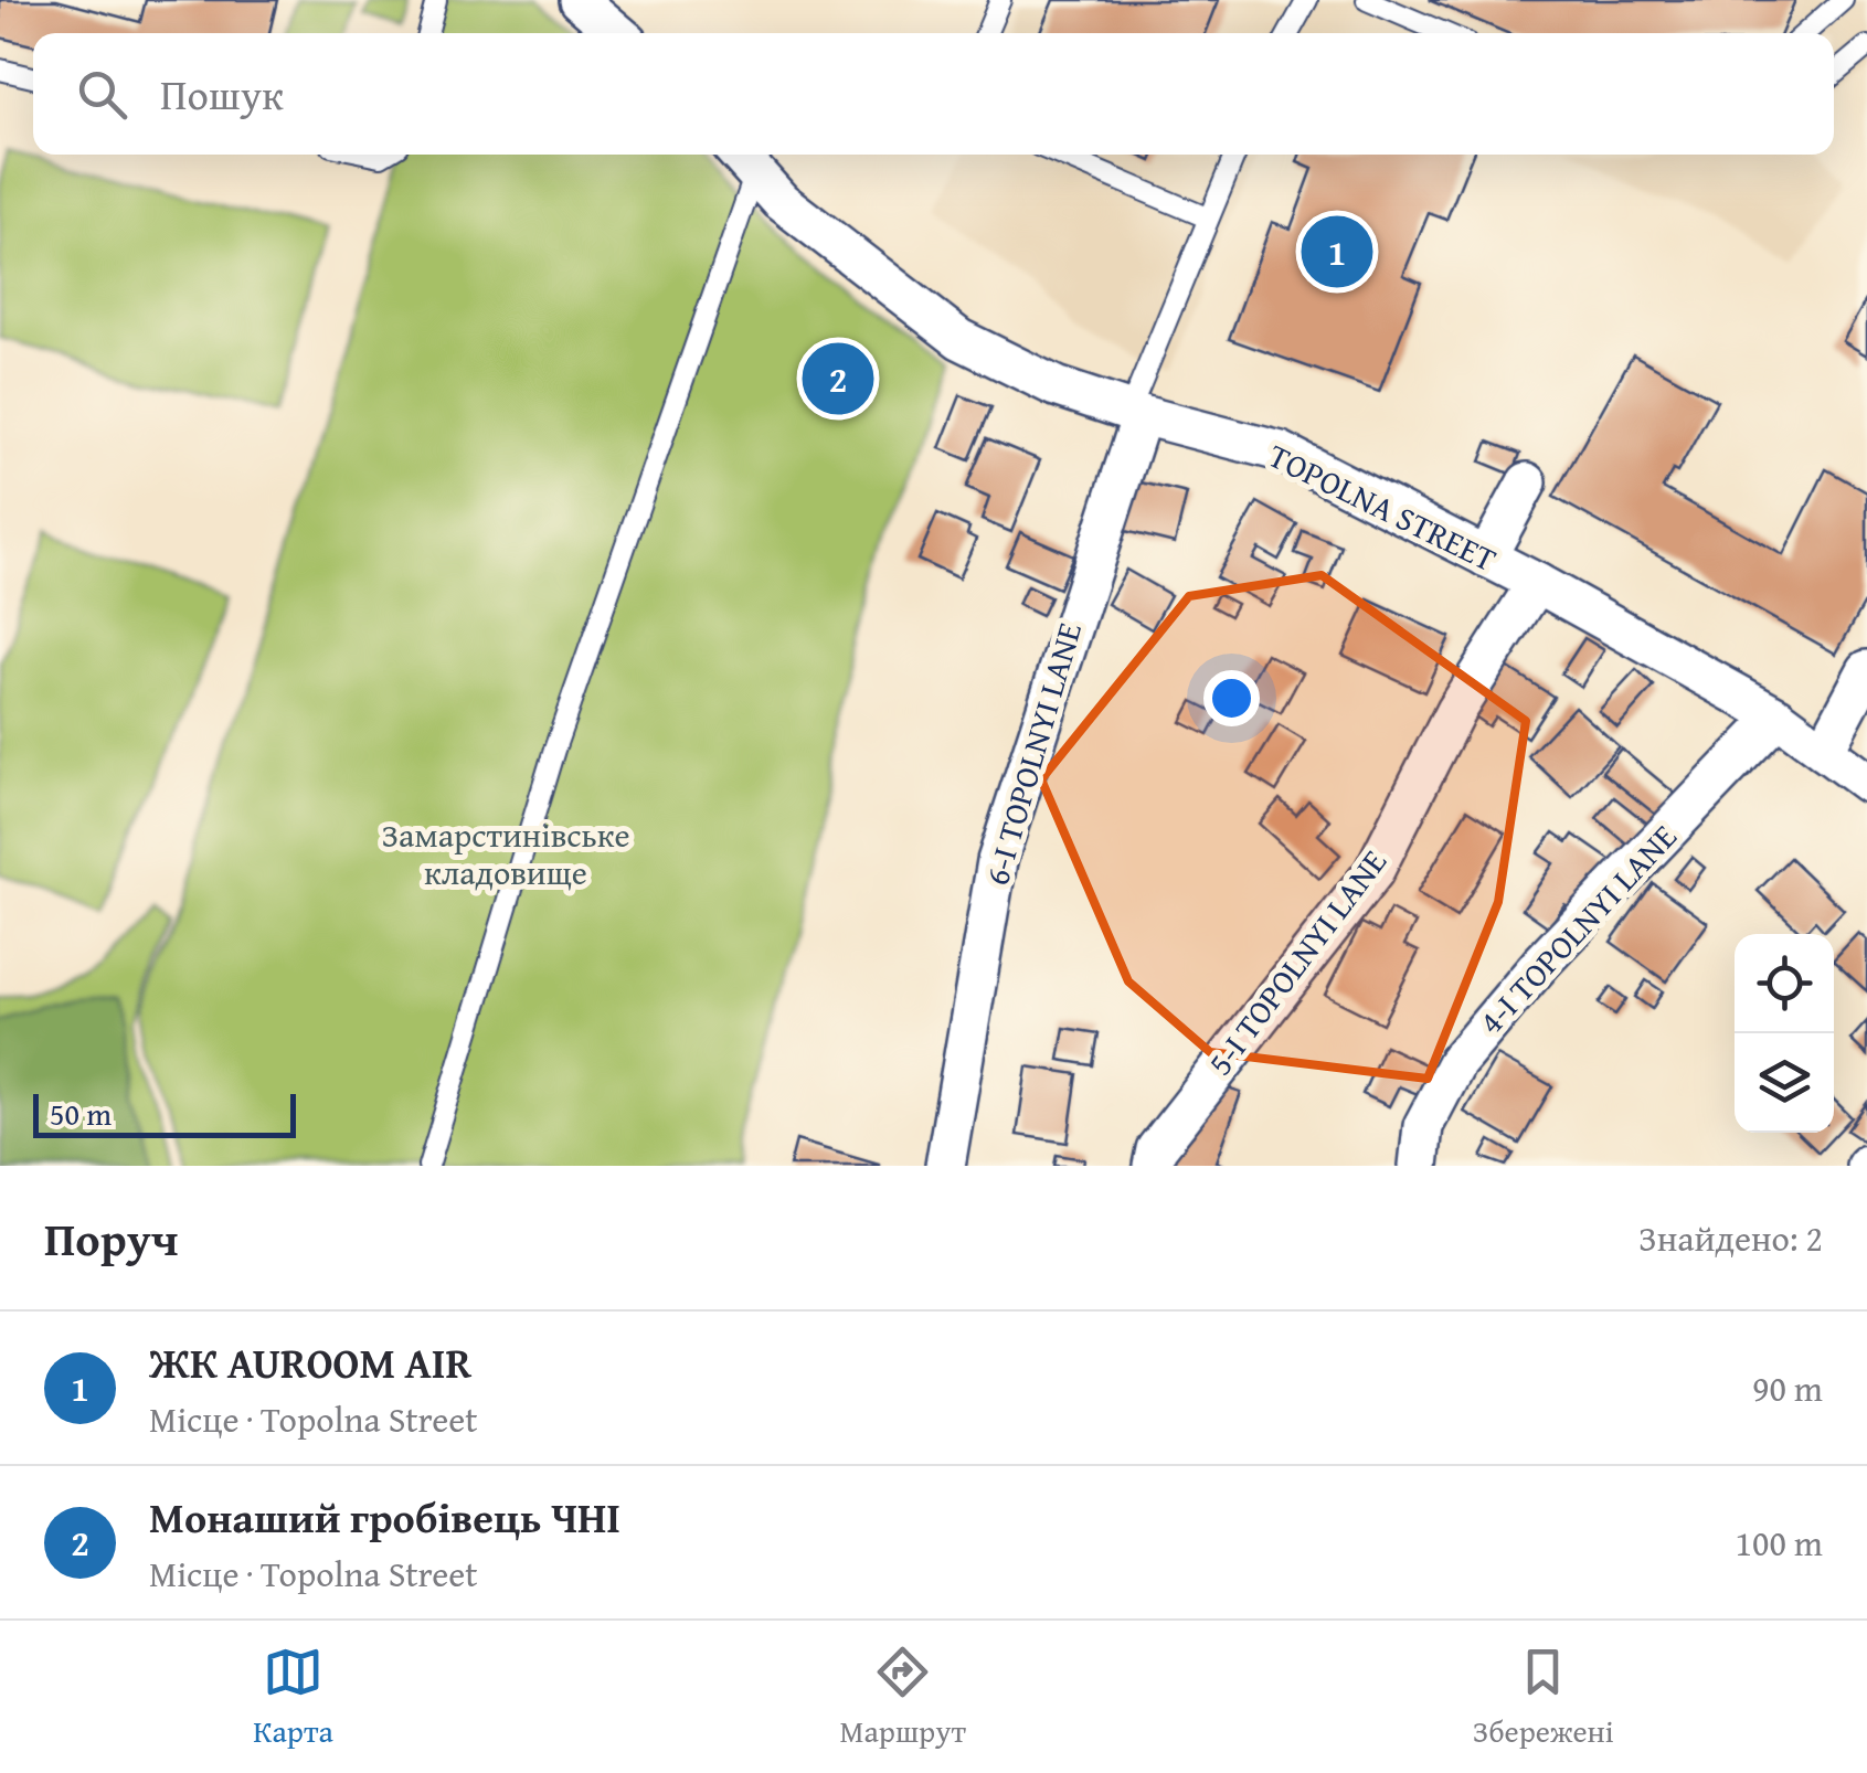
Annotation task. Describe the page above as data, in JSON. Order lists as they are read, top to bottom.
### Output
{
  "streets": {
    "street": [
      "TOPOLNA STREET",
      "6-I TOPOLNYI LANE",
      "4-I TOPOLNYI LANE",
      "5-I TOPOLNYI LANE"
    ]
  },
  "crossings": [
    ["TOPOLNA STREET", "6-I TOPOLNYI LANE"],
    ["TOPOLNA STREET", "4-I TOPOLNYI LANE"],
    ["TOPOLNA STREET", "5-I TOPOLNYI LANE"]
  ],
  "parks": ["Замарстинівське кладовище"],
  "scale_bar": "50 m",
  "page": {
    "search": "Пошук",
    "pins": ["1", "2"],
    "scale": "50 m",
    "heading": ["Поруч", "Знайдено: 2"],
    "list": [
      {
        "mark": "1",
        "name": "ЖК AUROOM AIR",
        "note": "Місце · Topolna Street",
        "value": "90 m"
      },
      {
        "mark": "2",
        "name": "Монаший гробівець ЧНІ",
        "note": "Місце · Topolna Street",
        "value": "100 m"
      }
    ],
    "nav": ["Карта", "Маршрут", "Збережені"]
  }
}
